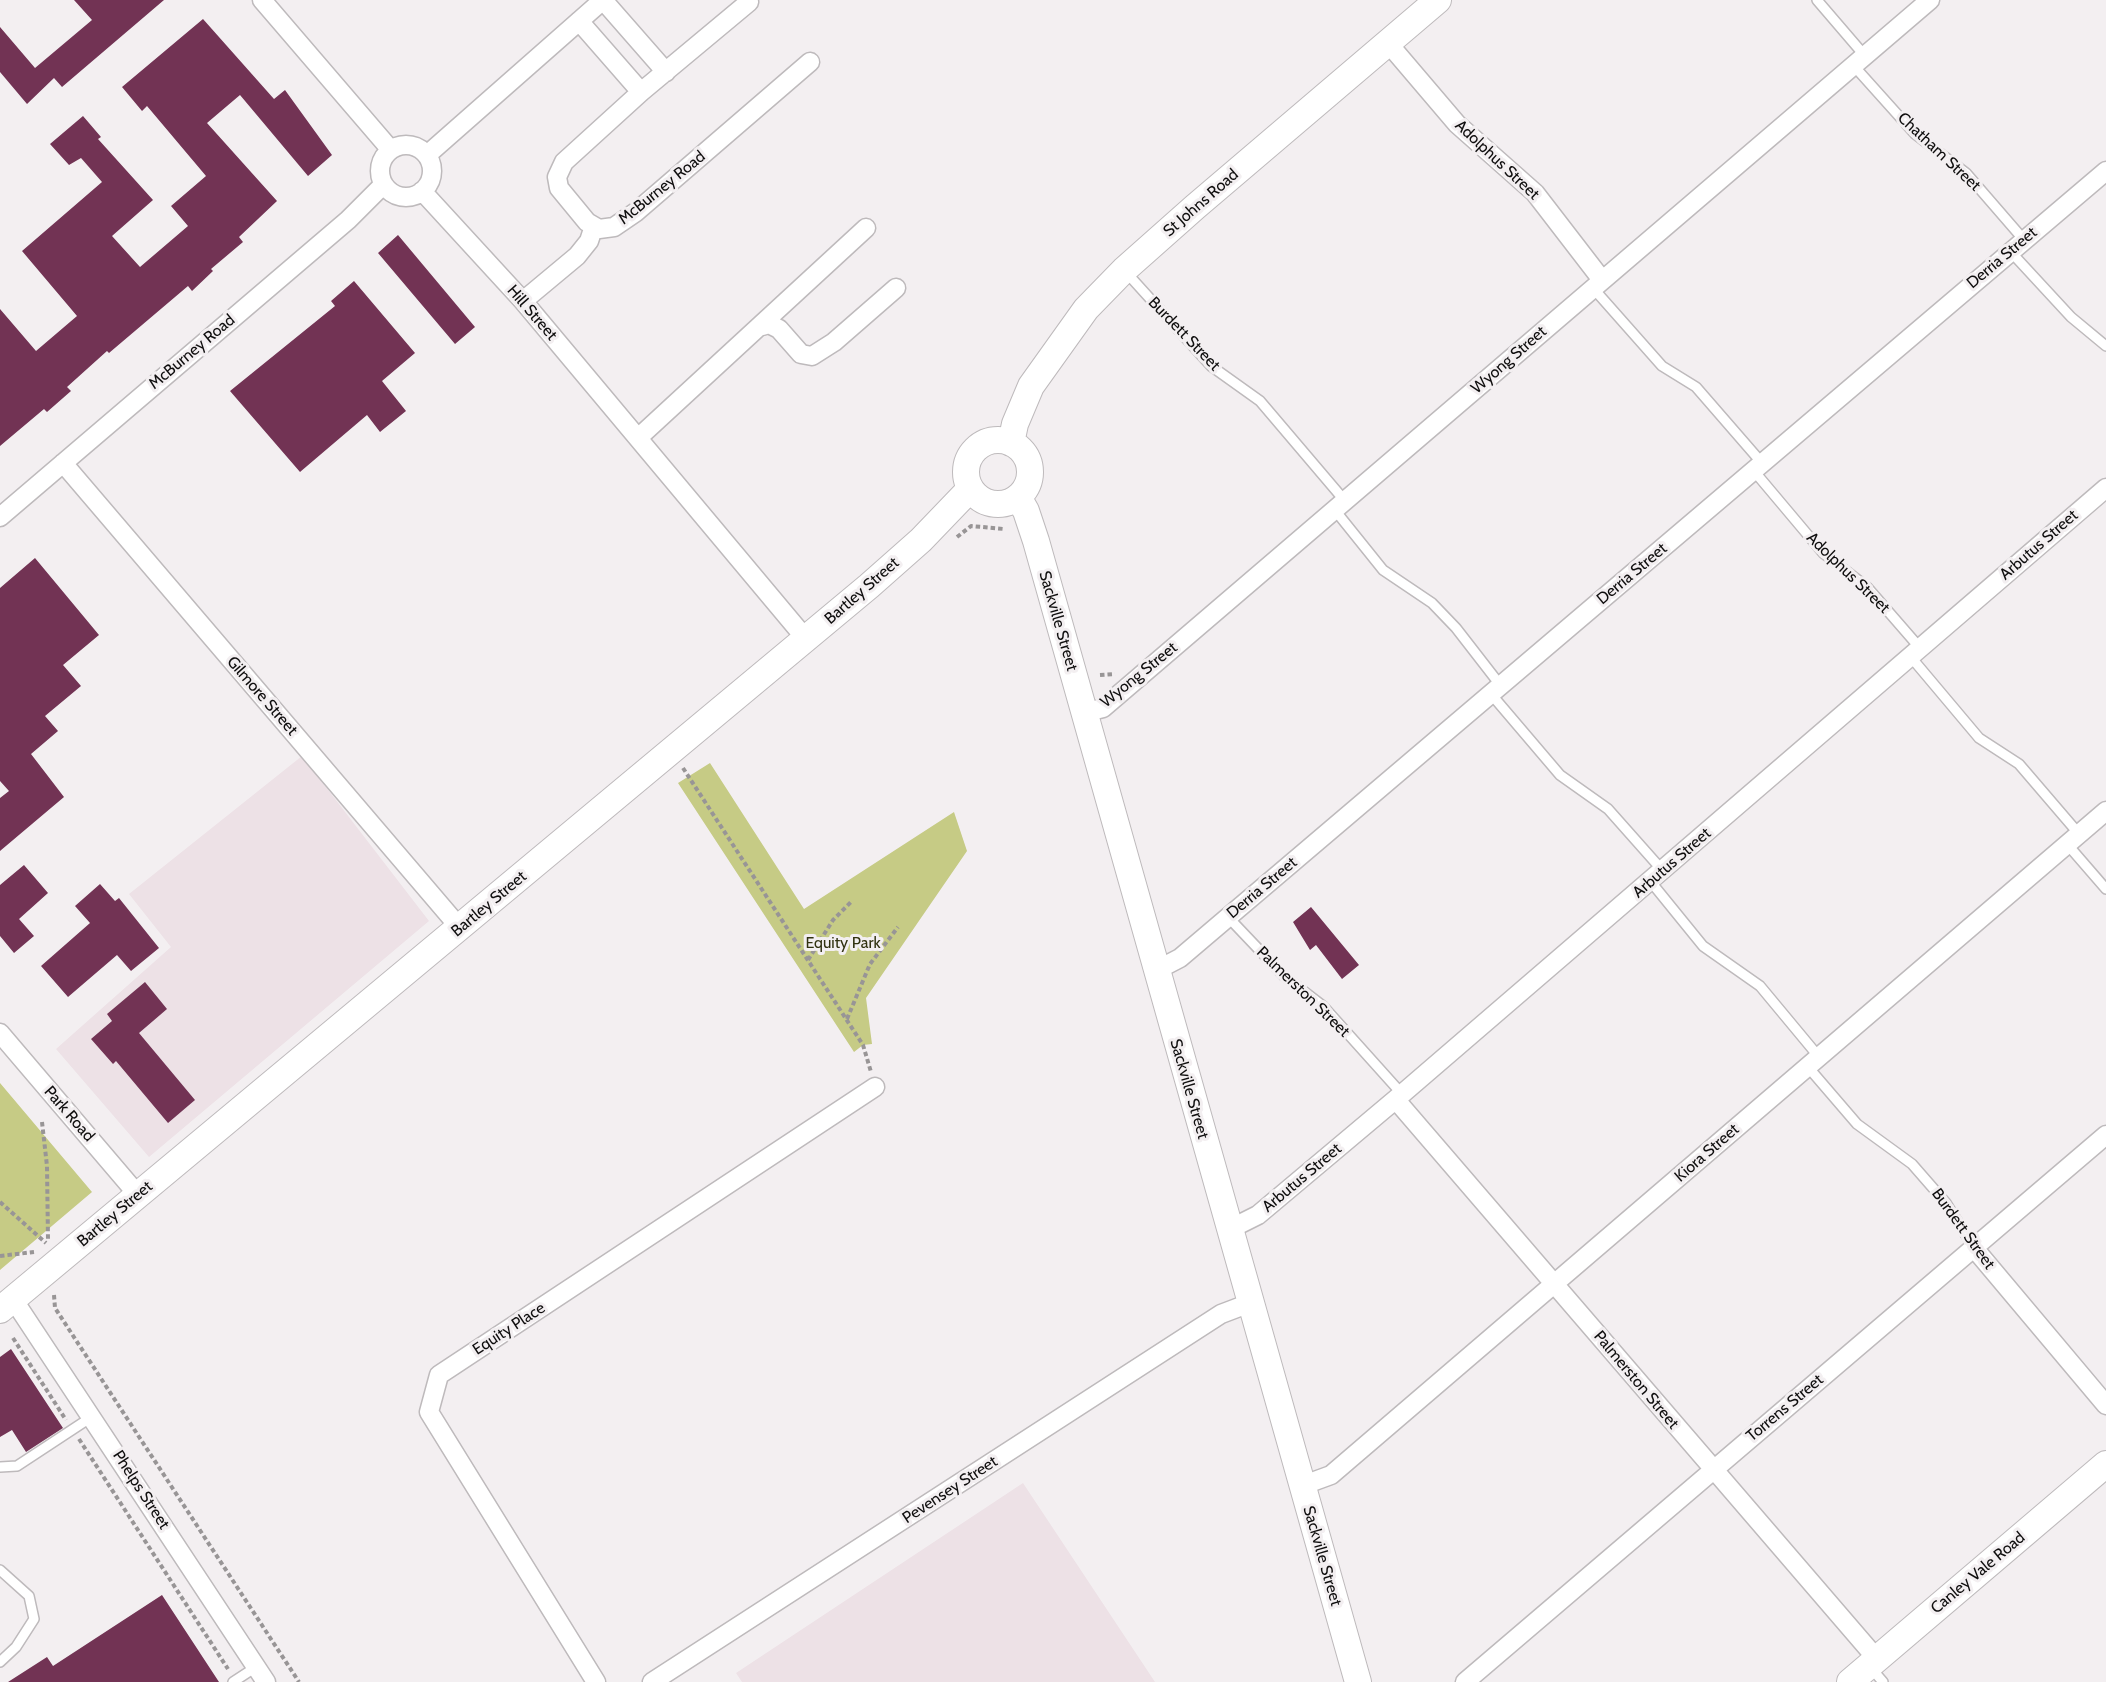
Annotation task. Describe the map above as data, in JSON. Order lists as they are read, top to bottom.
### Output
{
  "streets": {
    "main road": [
      "St Johns Road",
      "Bartley Street",
      "Sackville Street",
      "Canley Vale Road"
    ],
    "street": [
      "Adolphus Street",
      "McBurney Road",
      "Derria Street",
      "Hill Street",
      "Burdett Street",
      "Wyong Street",
      "Arbutus Street",
      "Gilmore Street",
      "Palmerston Street",
      "Park Road",
      "Kiora Street",
      "Equity Place",
      "Torrens Street",
      "Phelps Street",
      "Pevensey Street"
    ],
    "lane": ["Chatham Street"]
  },
  "crossings": [
    ["Chatham Street", "Derria Street"],
    ["Chatham Street", "Wyong Street"],
    ["Adolphus Street", "St Johns Road"],
    ["Adolphus Street", "Derria Street"],
    ["Adolphus Street", "Wyong Street"],
    ["Adolphus Street", "Arbutus Street"],
    ["Adolphus Street", "Kiora Street"],
    ["McBurney Road", "Hill Street"],
    ["McBurney Road", "Gilmore Street"],
    ["St Johns Road", "Burdett Street"],
    ["St Johns Road", "Bartley Street"],
    ["St Johns Road", "Sackville Street"],
    ["Derria Street", "Burdett Street"],
    ["Derria Street", "Sackville Street"],
    ["Derria Street", "Palmerston Street"],
    ["Hill Street", "Bartley Street"],
    ["Burdett Street", "Wyong Street"],
    ["Burdett Street", "Arbutus Street"],
    ["Burdett Street", "Kiora Street"],
    ["Burdett Street", "Torrens Street"],
    ["Wyong Street", "Sackville Street"],
    ["Arbutus Street", "Sackville Street"],
    ["Arbutus Street", "Palmerston Street"],
    ["Bartley Street", "Sackville Street"],
    ["Bartley Street", "Gilmore Street"],
    ["Bartley Street", "Park Road"],
    ["Bartley Street", "Phelps Street"],
    ["Sackville Street", "Kiora Street"],
    ["Sackville Street", "Pevensey Street"],
    ["Palmerston Street", "Kiora Street"],
    ["Palmerston Street", "Torrens Street"],
    ["Palmerston Street", "Canley Vale Road"]
  ],
  "parks": ["Equity Park"]
}
